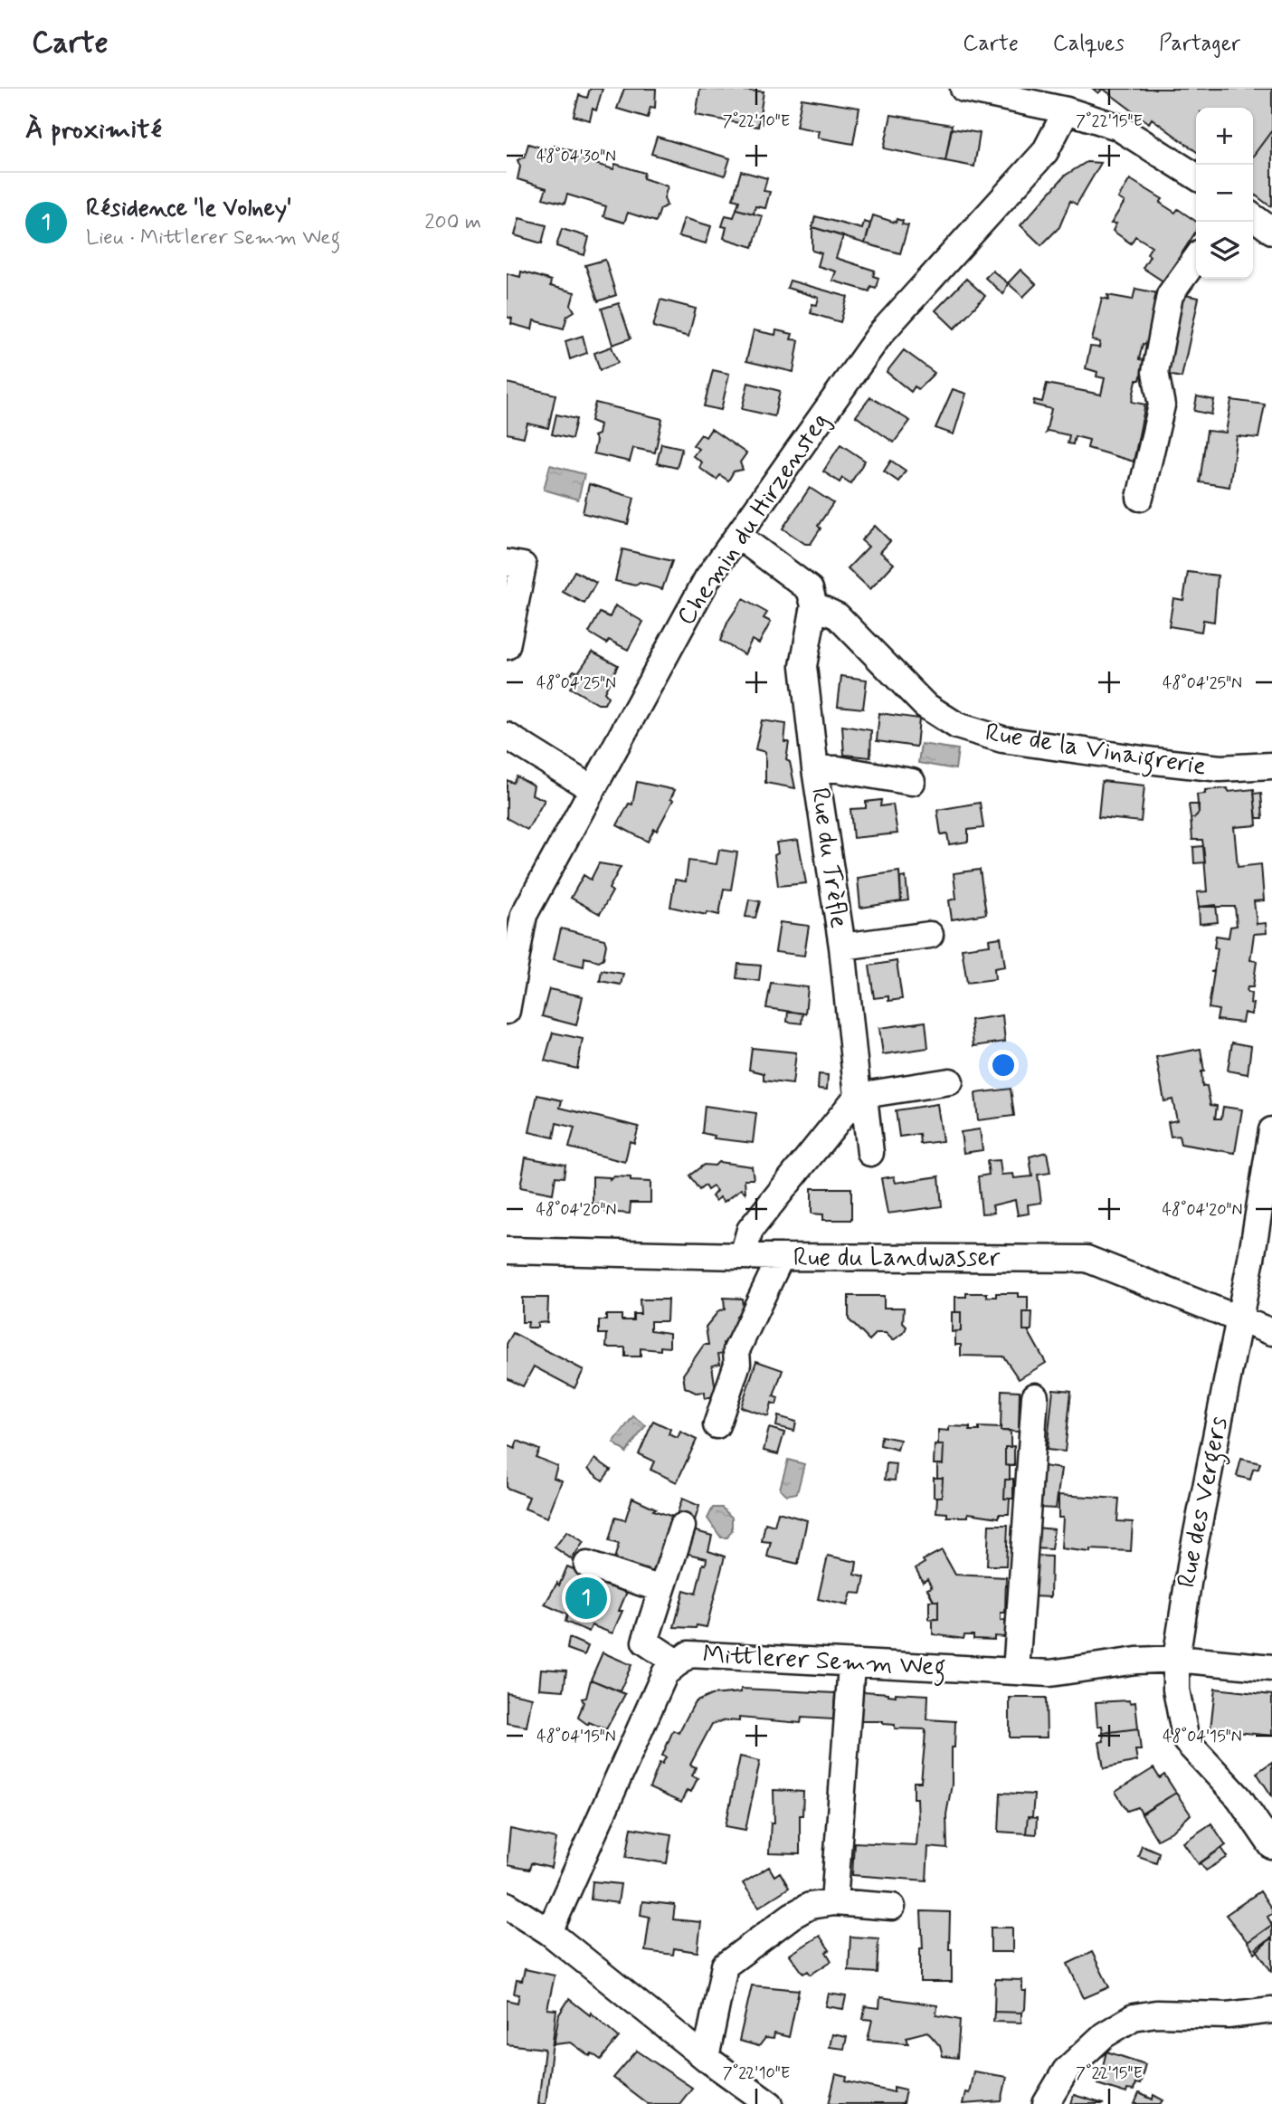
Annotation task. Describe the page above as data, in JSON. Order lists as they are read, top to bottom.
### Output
{
  "streets": {
    "street": [
      "Chemin du Hirzensteg",
      "Rue de la Vinaigrerie",
      "Rue du Trèfle",
      "Rue du Landwasser",
      "Rue des Vergers",
      "Mittlerer Semm Weg"
    ]
  },
  "crossings": [
    ["Rue de la Vinaigrerie", "Rue du Trèfle"],
    ["Rue du Landwasser", "Rue des Vergers"],
    ["Rue des Vergers", "Mittlerer Semm Weg"]
  ],
  "page": {
    "header": "Carte",
    "nav": ["Carte", "Calques", "Partager"],
    "heading": "À proximité",
    "map_buttons": ["+", "−"],
    "list": [
      {
        "mark": "1",
        "name": "Résidence 'le Volney'",
        "note": "Lieu · Mittlerer Semm Weg",
        "value": "200 m"
      }
    ],
    "pins": "1"
  },
  "coordinates": [
    "7°22'10\"E",
    "7°22'15\"E",
    "48°04'30\"N",
    "48°04'25\"N",
    "48°04'20\"N",
    "48°04'15\"N"
  ]
}
